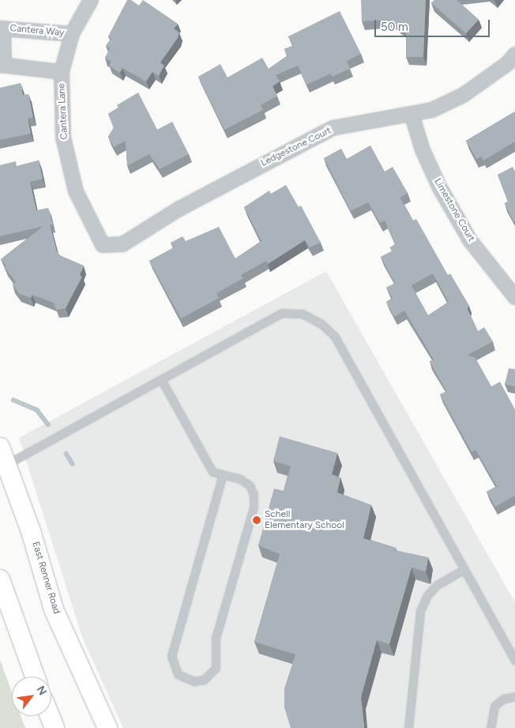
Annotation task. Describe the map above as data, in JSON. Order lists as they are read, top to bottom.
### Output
{
  "streets": {
    "main road": ["East Renner Road"],
    "street": [
      "Cantera Way",
      "Cantera Lane",
      "Ledgestone Court",
      "Limestone Court"
    ]
  },
  "crossings": [
    ["Cantera Way", "Cantera Lane"],
    ["Cantera Lane", "Ledgestone Court"],
    ["Ledgestone Court", "Limestone Court"]
  ],
  "places": ["Schell Elementary School"],
  "scale_bar": "50 m",
  "north": "top right"
}
